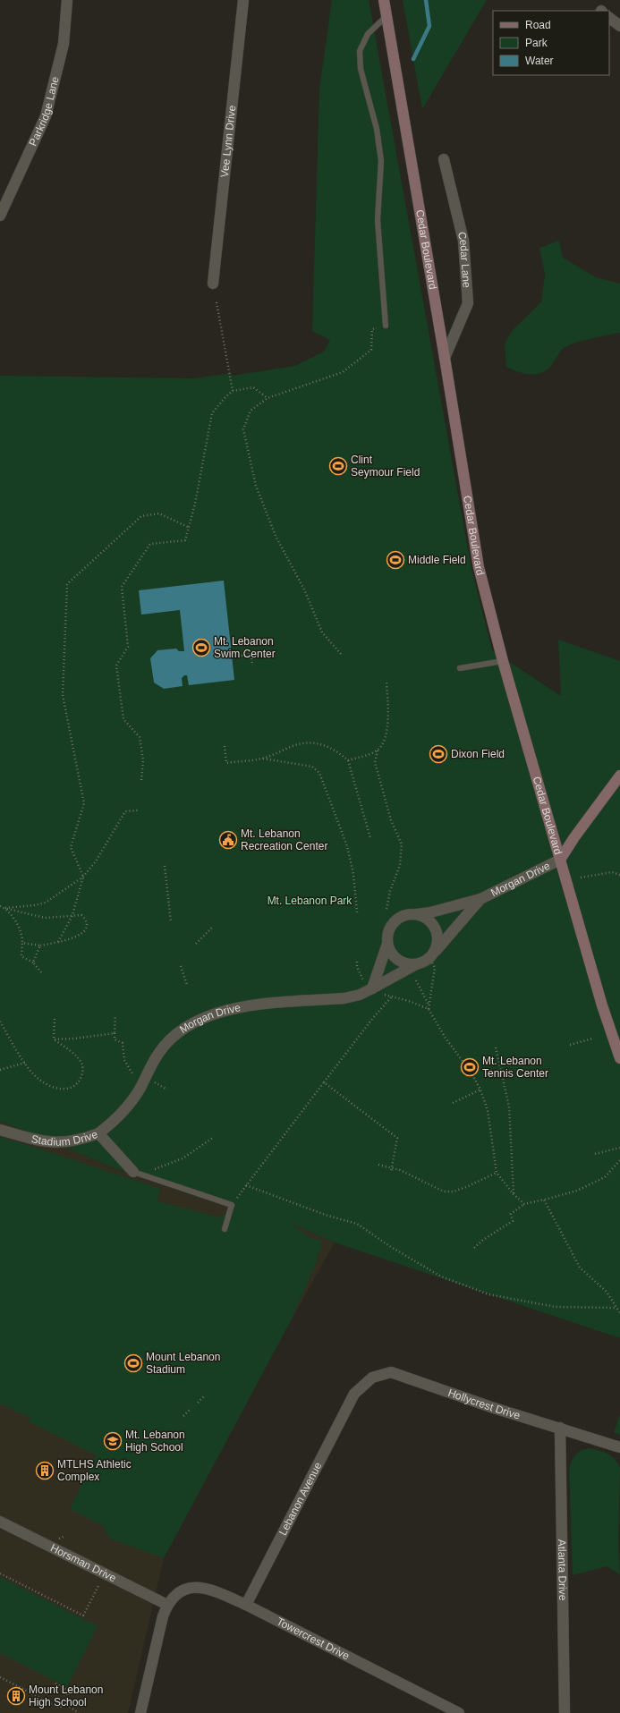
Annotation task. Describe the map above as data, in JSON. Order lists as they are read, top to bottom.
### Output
{
  "streets": {
    "street": [
      "Parkridge Lane",
      "Vee Lynn Drive",
      "Cedar Boulevard",
      "Cedar Lane",
      "Morgan Drive",
      "Stadium Drive",
      "Hollycrest Drive",
      "Lebanon Avenue",
      "Horsman Drive",
      "Atlanta Drive",
      "Towercrest Drive"
    ]
  },
  "crossings": [
    ["Cedar Boulevard", "Cedar Lane"],
    ["Cedar Boulevard", "Morgan Drive"],
    ["Morgan Drive", "Stadium Drive"],
    ["Hollycrest Drive", "Lebanon Avenue"],
    ["Hollycrest Drive", "Atlanta Drive"],
    ["Lebanon Avenue", "Towercrest Drive"],
    ["Horsman Drive", "Towercrest Drive"]
  ],
  "parks": ["Mt. Lebanon Park"],
  "places": {
    "sports": [
      "Clint Seymour Field",
      "Middle Field",
      "Mt. Lebanon Swim Center",
      "Dixon Field",
      "Mt. Lebanon Tennis Center",
      "Mount Lebanon Stadium"
    ],
    "public building": ["Mt. Lebanon Recreation Center"],
    "school or university": ["Mt. Lebanon High School"],
    "building": ["MTLHS Athletic Complex", "Mount Lebanon High School"]
  },
  "legend": ["Road", "Park", "Water"]
}
